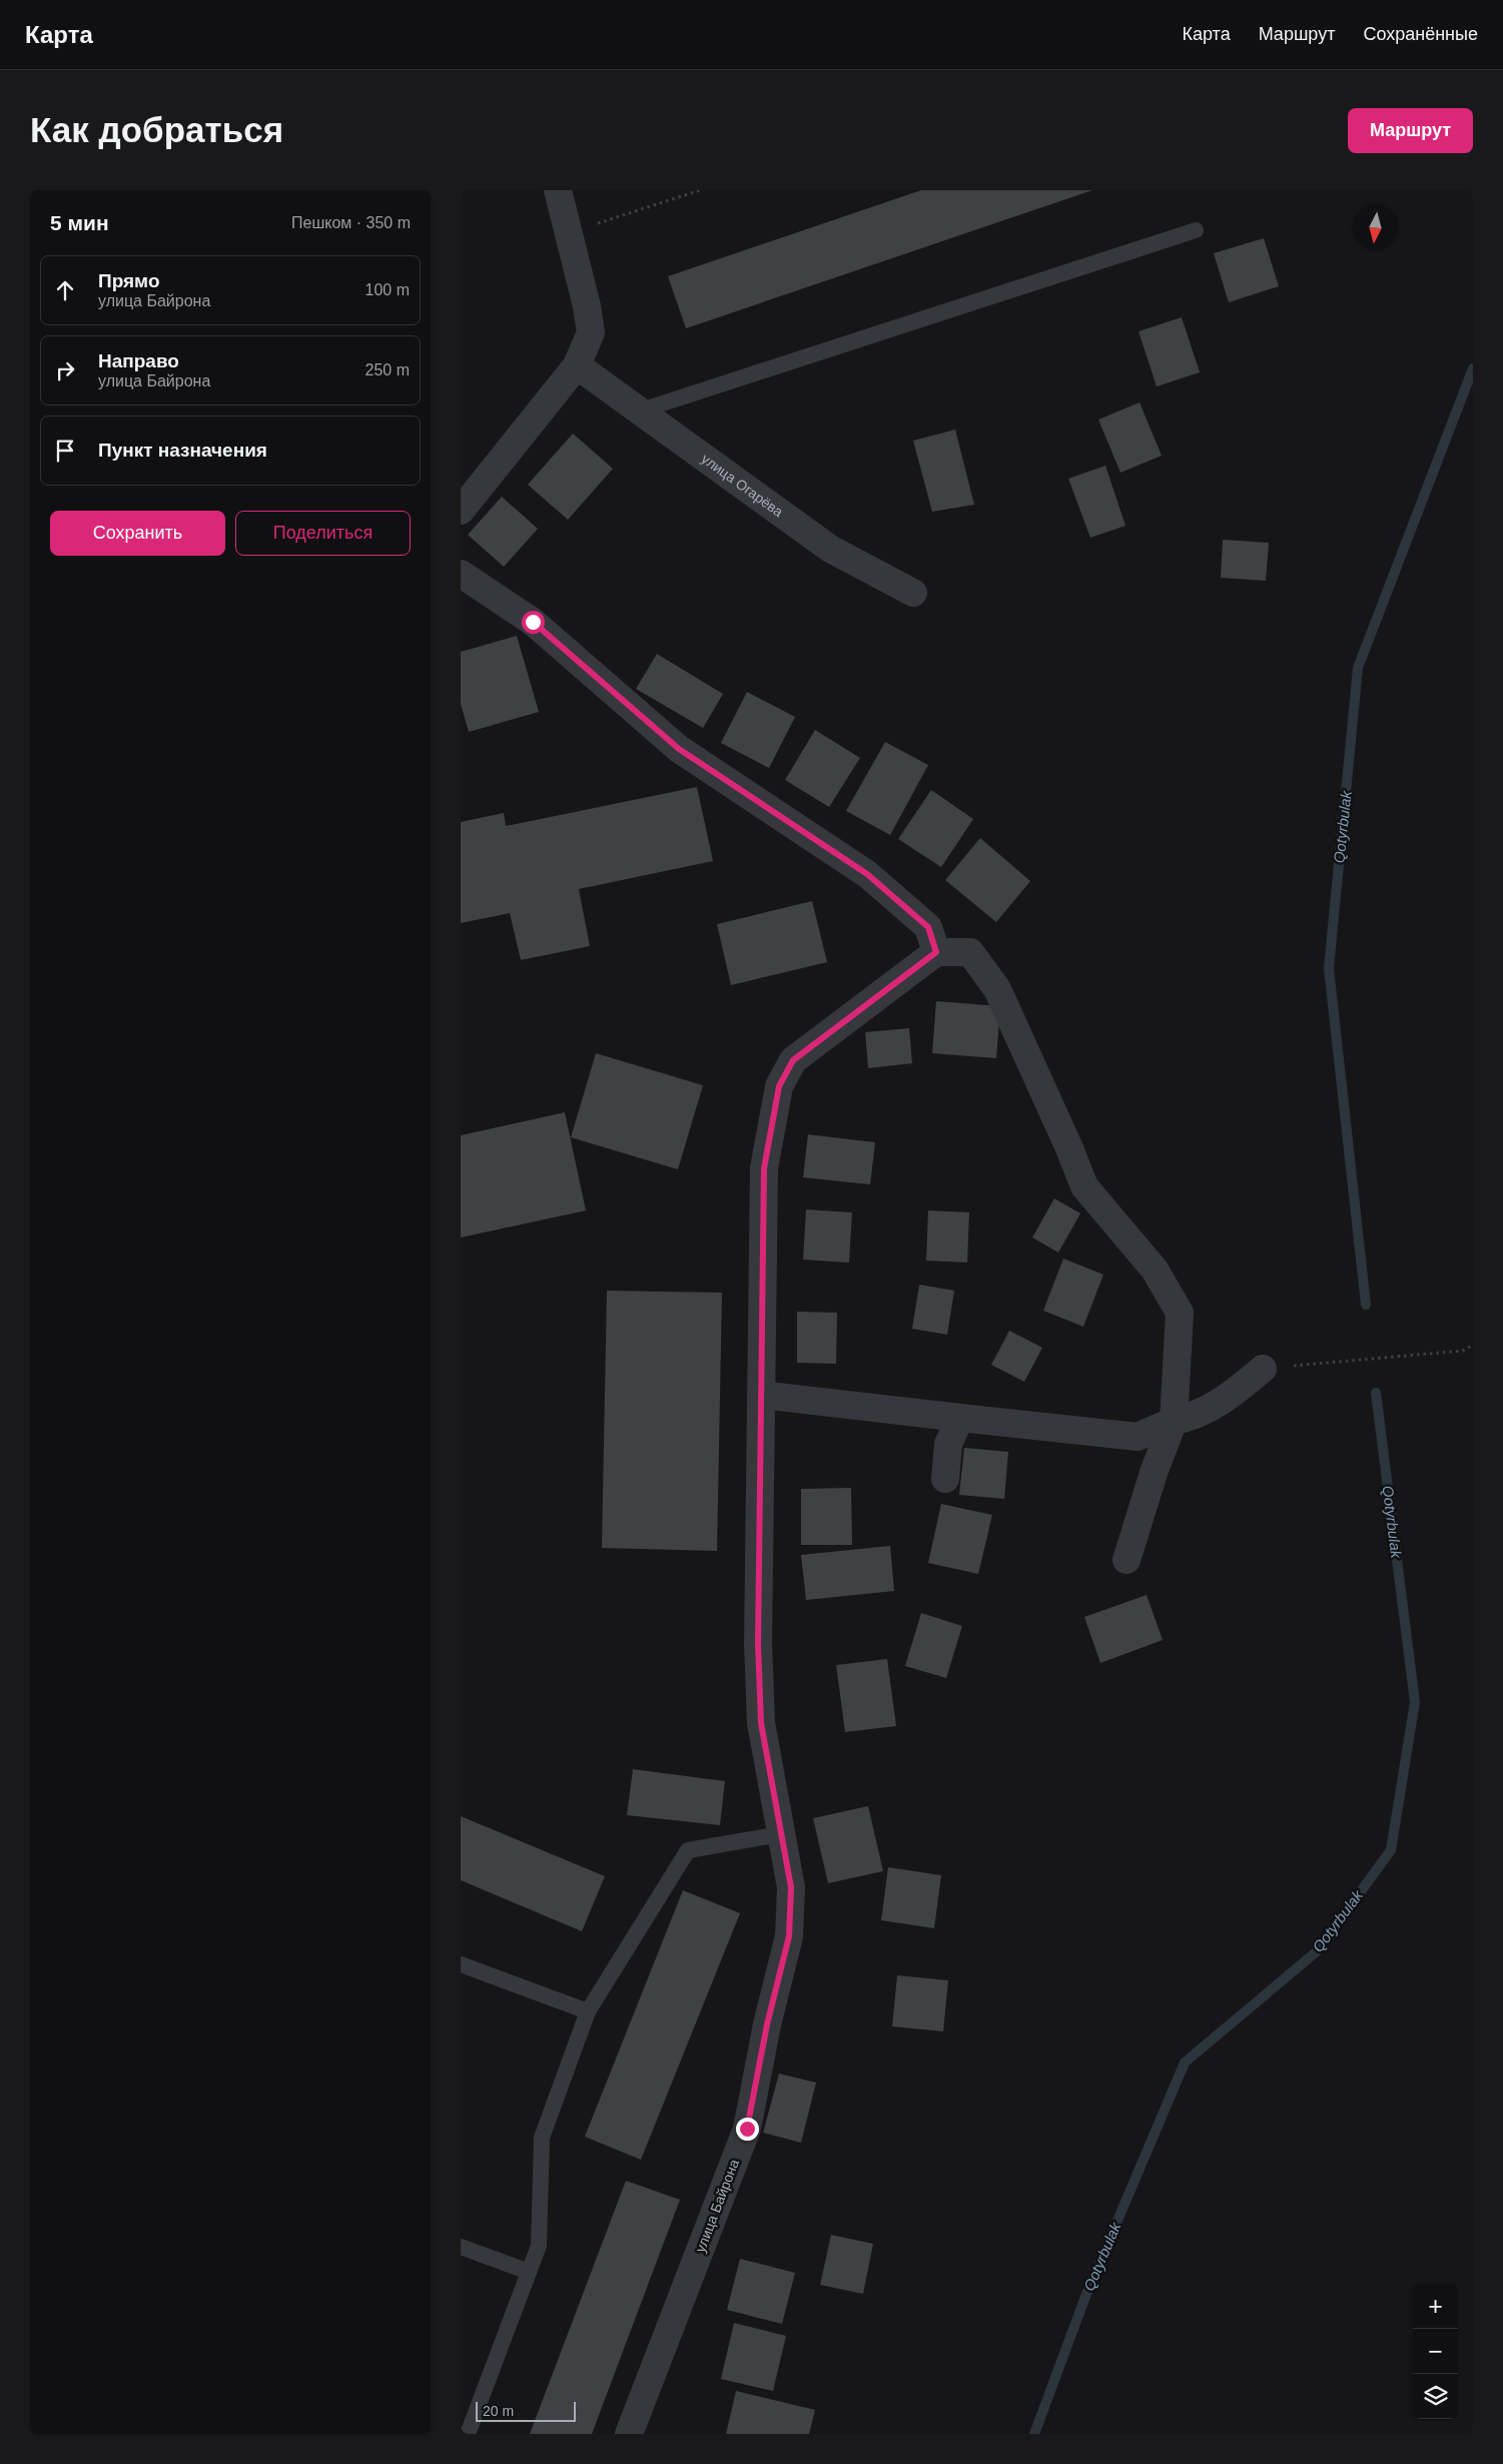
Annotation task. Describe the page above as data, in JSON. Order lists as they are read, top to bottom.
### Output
{
  "streets": {
    "street": ["улица Огарёва", "улица Байрона"]
  },
  "water": ["Qotyrbulak"],
  "scale_bar": "20 m",
  "north": "bottom",
  "page": {
    "header": "Карта",
    "nav": ["Карта", "Маршрут", "Сохранённые"],
    "buttons": [
      "Маршрут",
      ["Сохранить", "Поделиться"]
    ],
    "title": "Как добраться",
    "heading": ["5 мин", "Пешком · 350 m"],
    "list": [
      ["Прямо", "улица Байрона", "100 m"],
      ["Направо", "улица Байрона", "250 m"],
      "Пункт назначения"
    ],
    "map_buttons": ["+", "−"],
    "scale": "20 m"
  }
}
